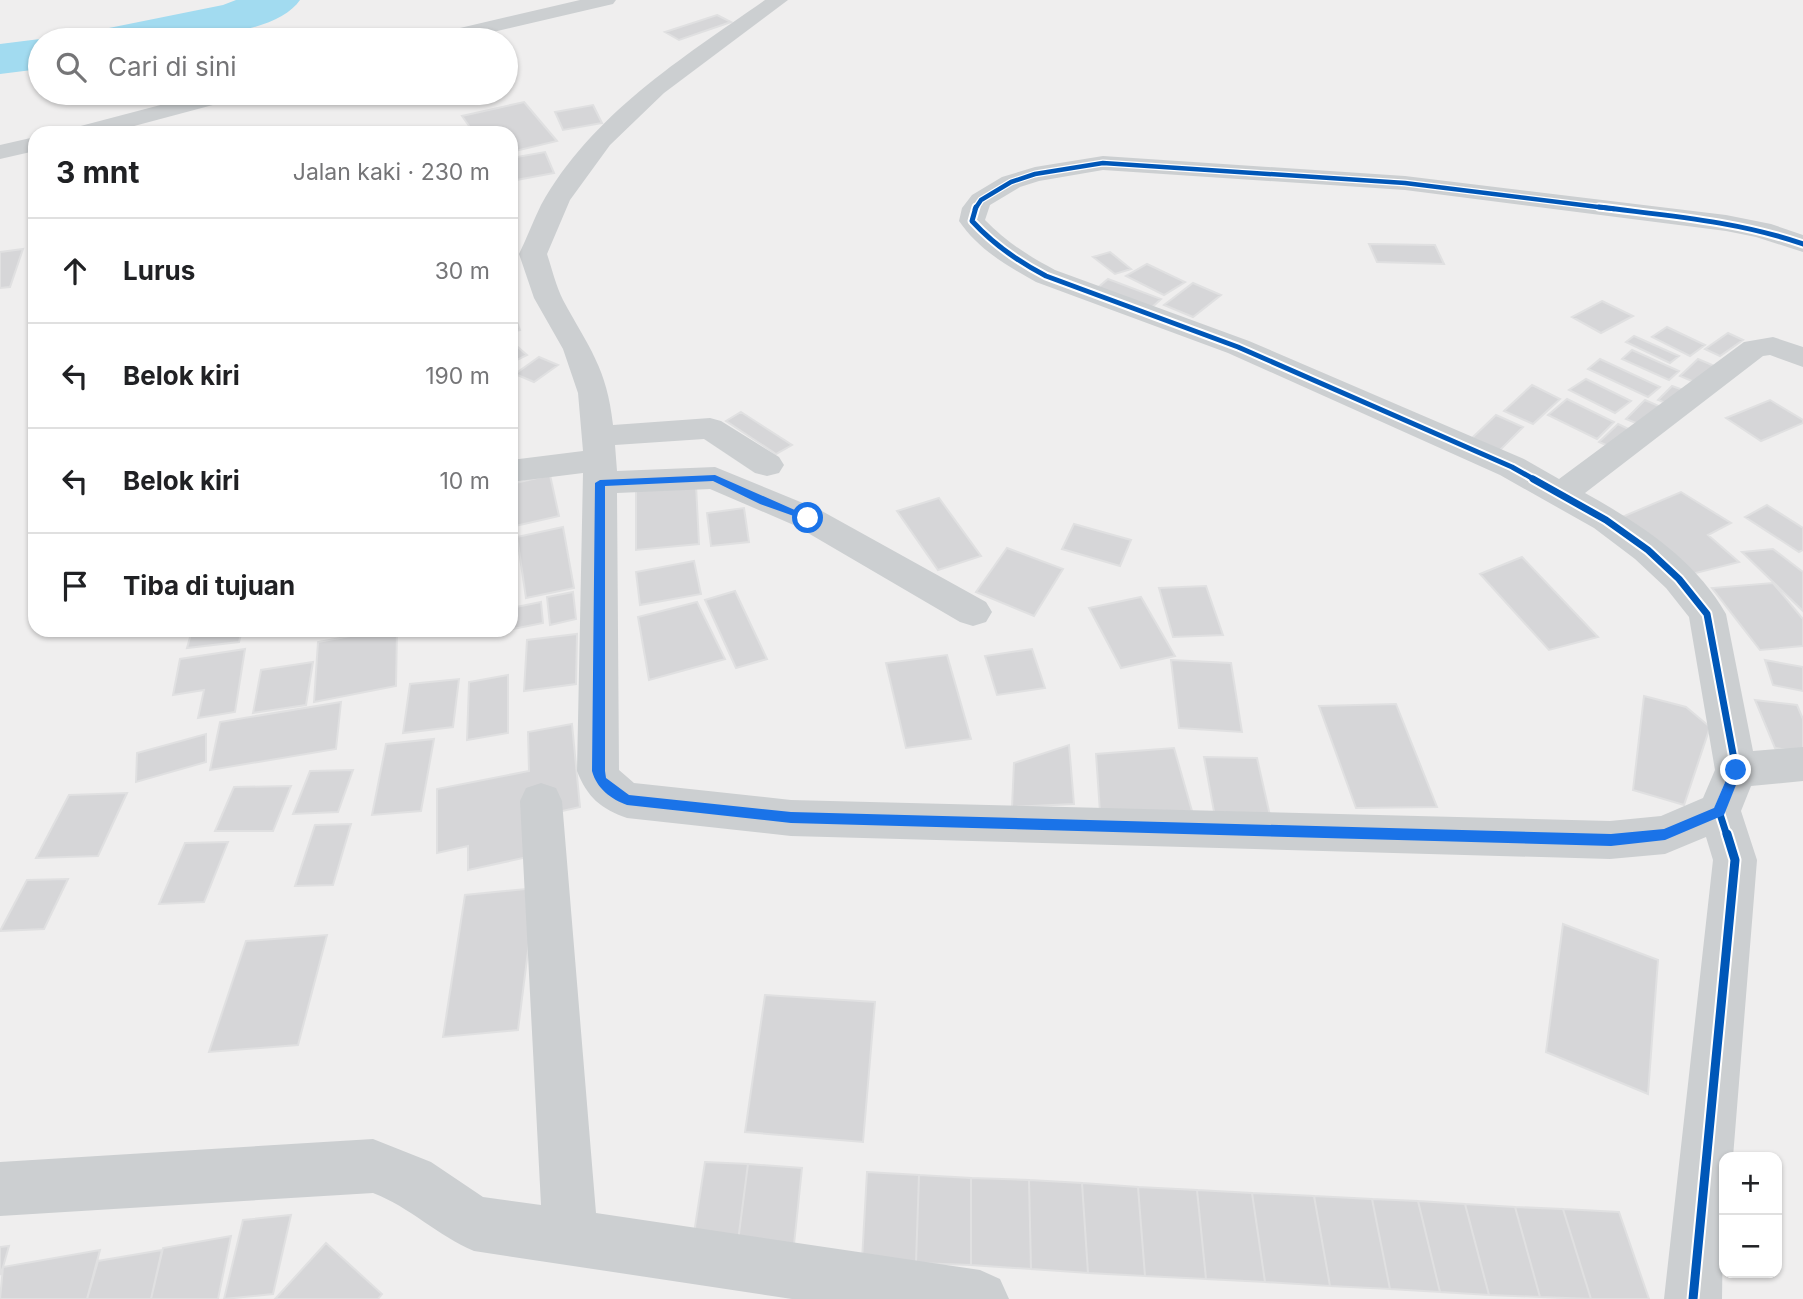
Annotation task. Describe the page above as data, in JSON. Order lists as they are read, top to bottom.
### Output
{
  "page": {
    "search": "Cari di sini",
    "heading": ["3 mnt", "Jalan kaki · 230 m"],
    "list": [
      ["Lurus", "30 m"],
      ["Belok kiri", "190 m"],
      ["Belok kiri", "10 m"],
      "Tiba di tujuan"
    ],
    "map_buttons": ["+", "−"]
  }
}
